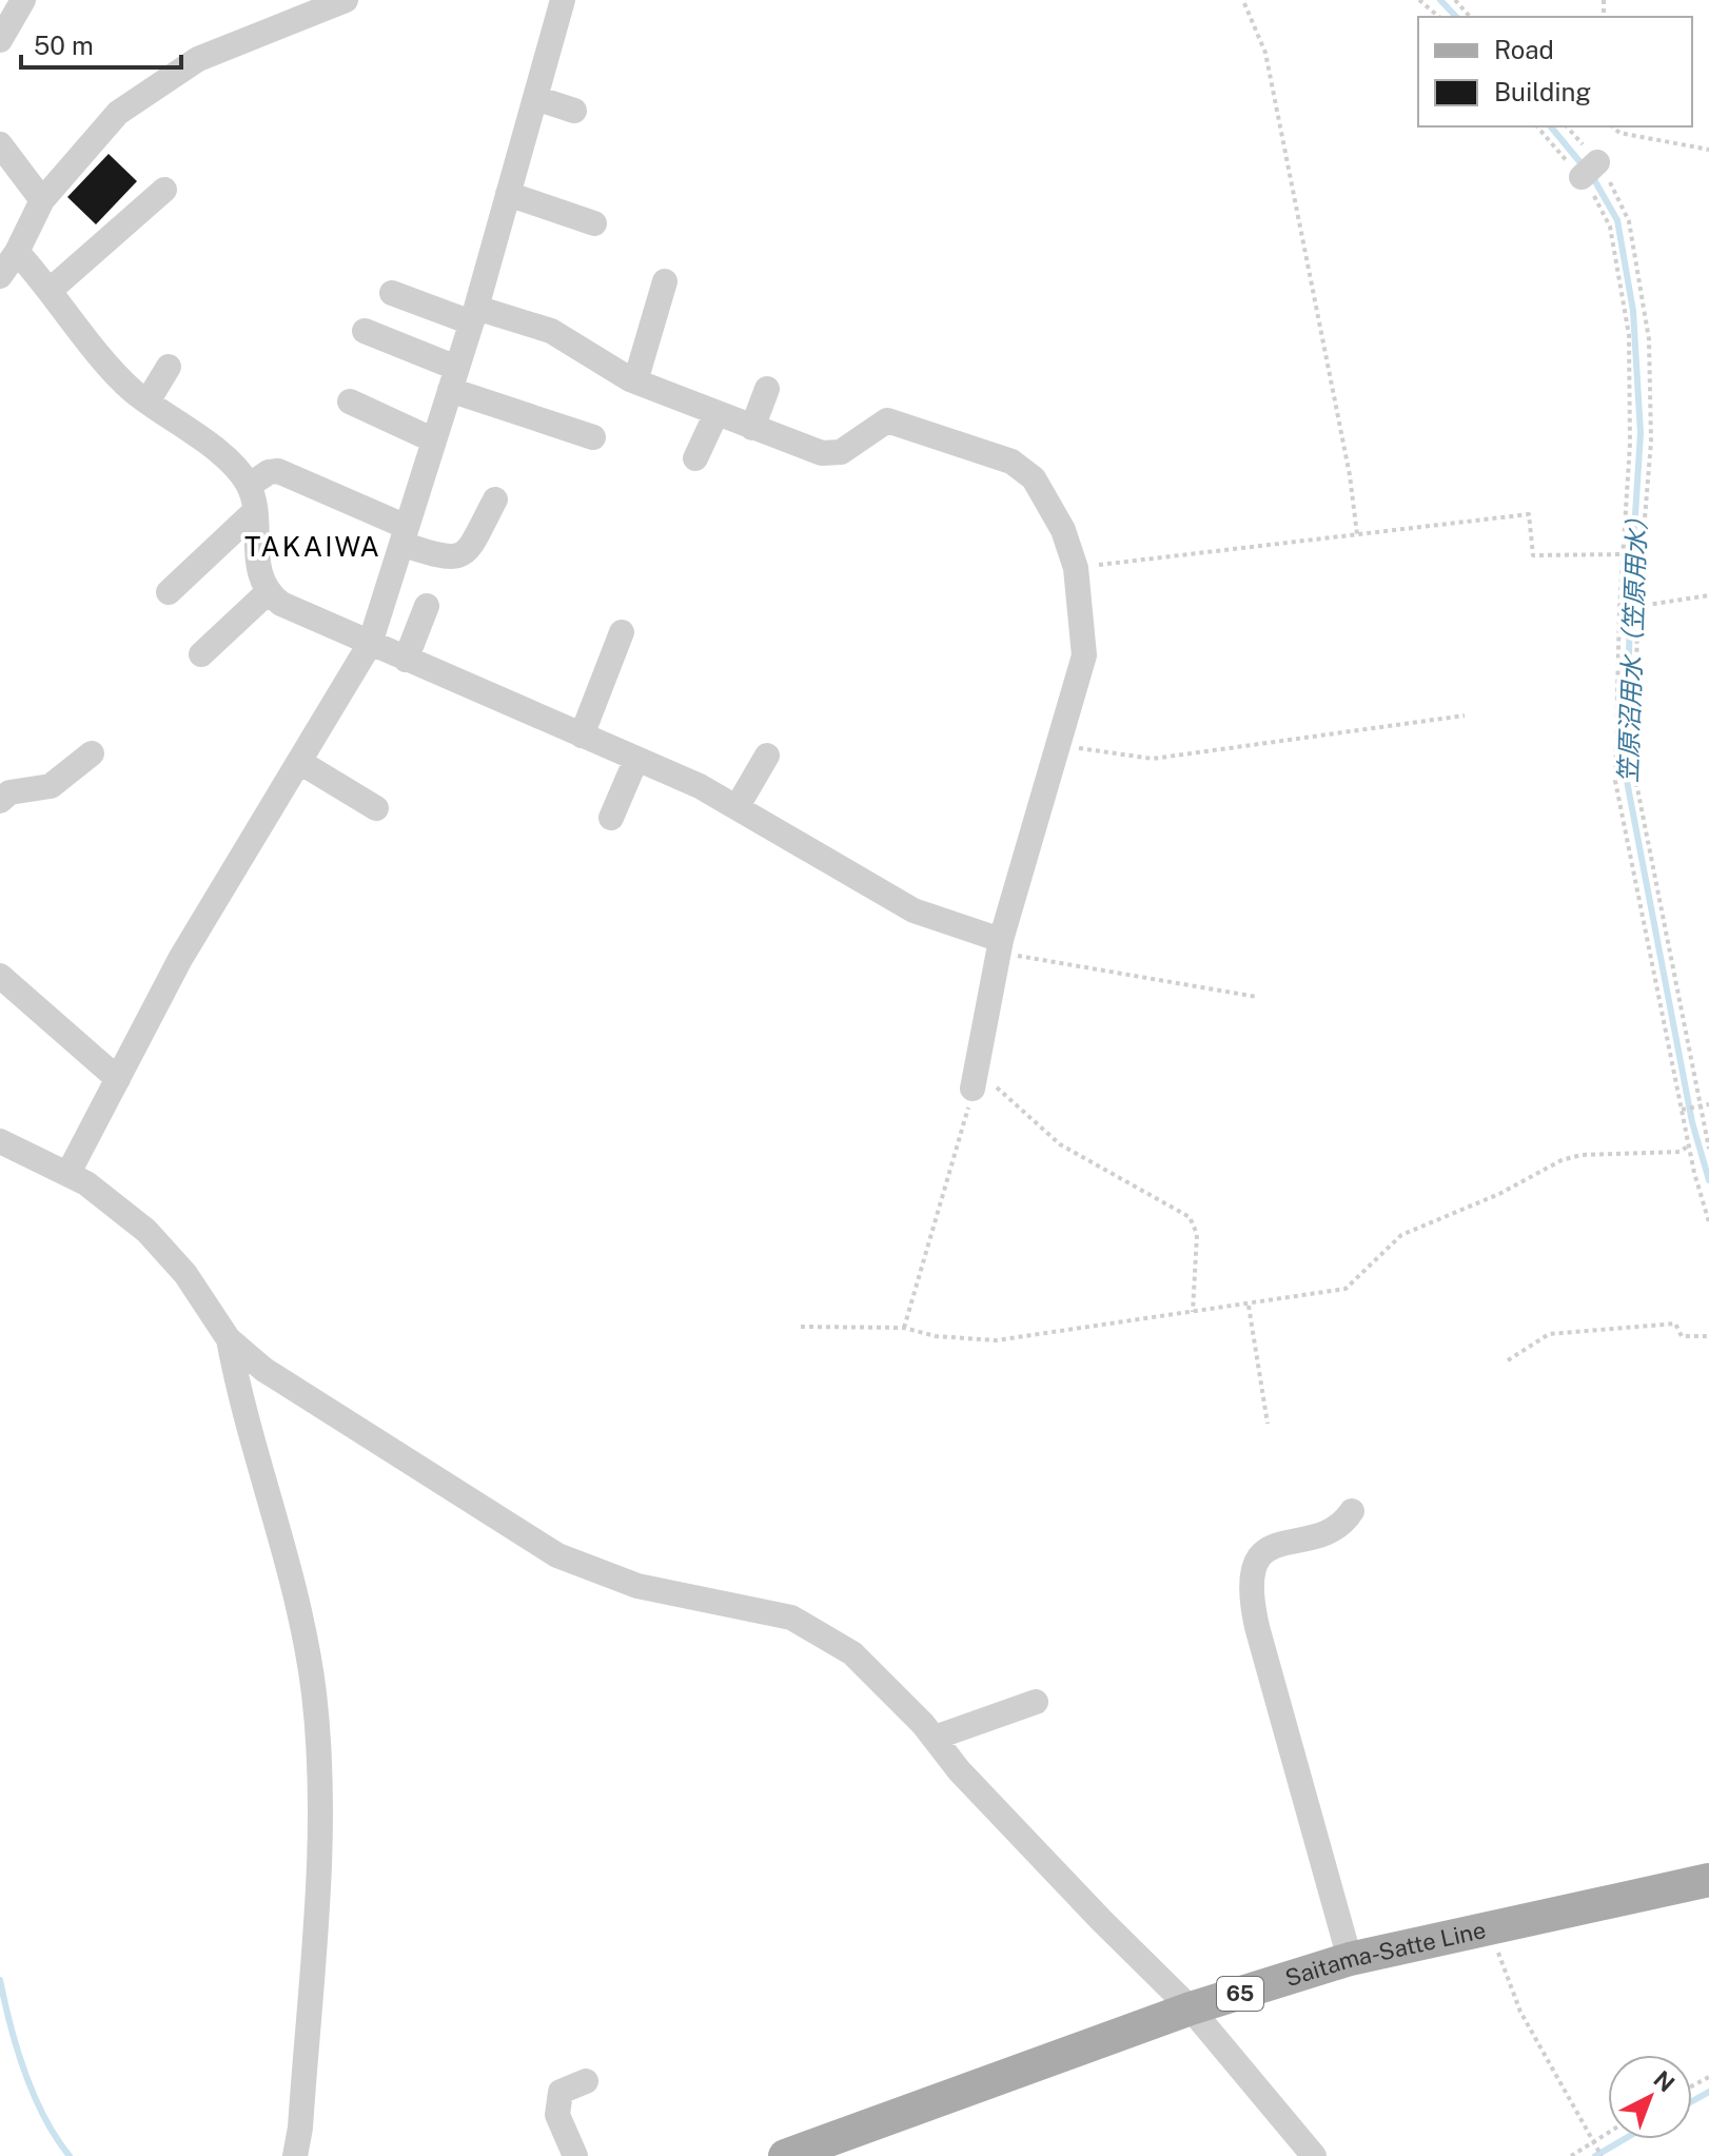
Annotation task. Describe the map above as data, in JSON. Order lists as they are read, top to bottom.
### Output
{
  "streets": {
    "main road": ["Saitama-Satte Line", "65"]
  },
  "districts": ["TAKAIWA"],
  "water": ["笠原沼用水（笠原用水）"],
  "legend": ["Road", "Building"],
  "scale_bar": "50 m",
  "north": "top right"
}
